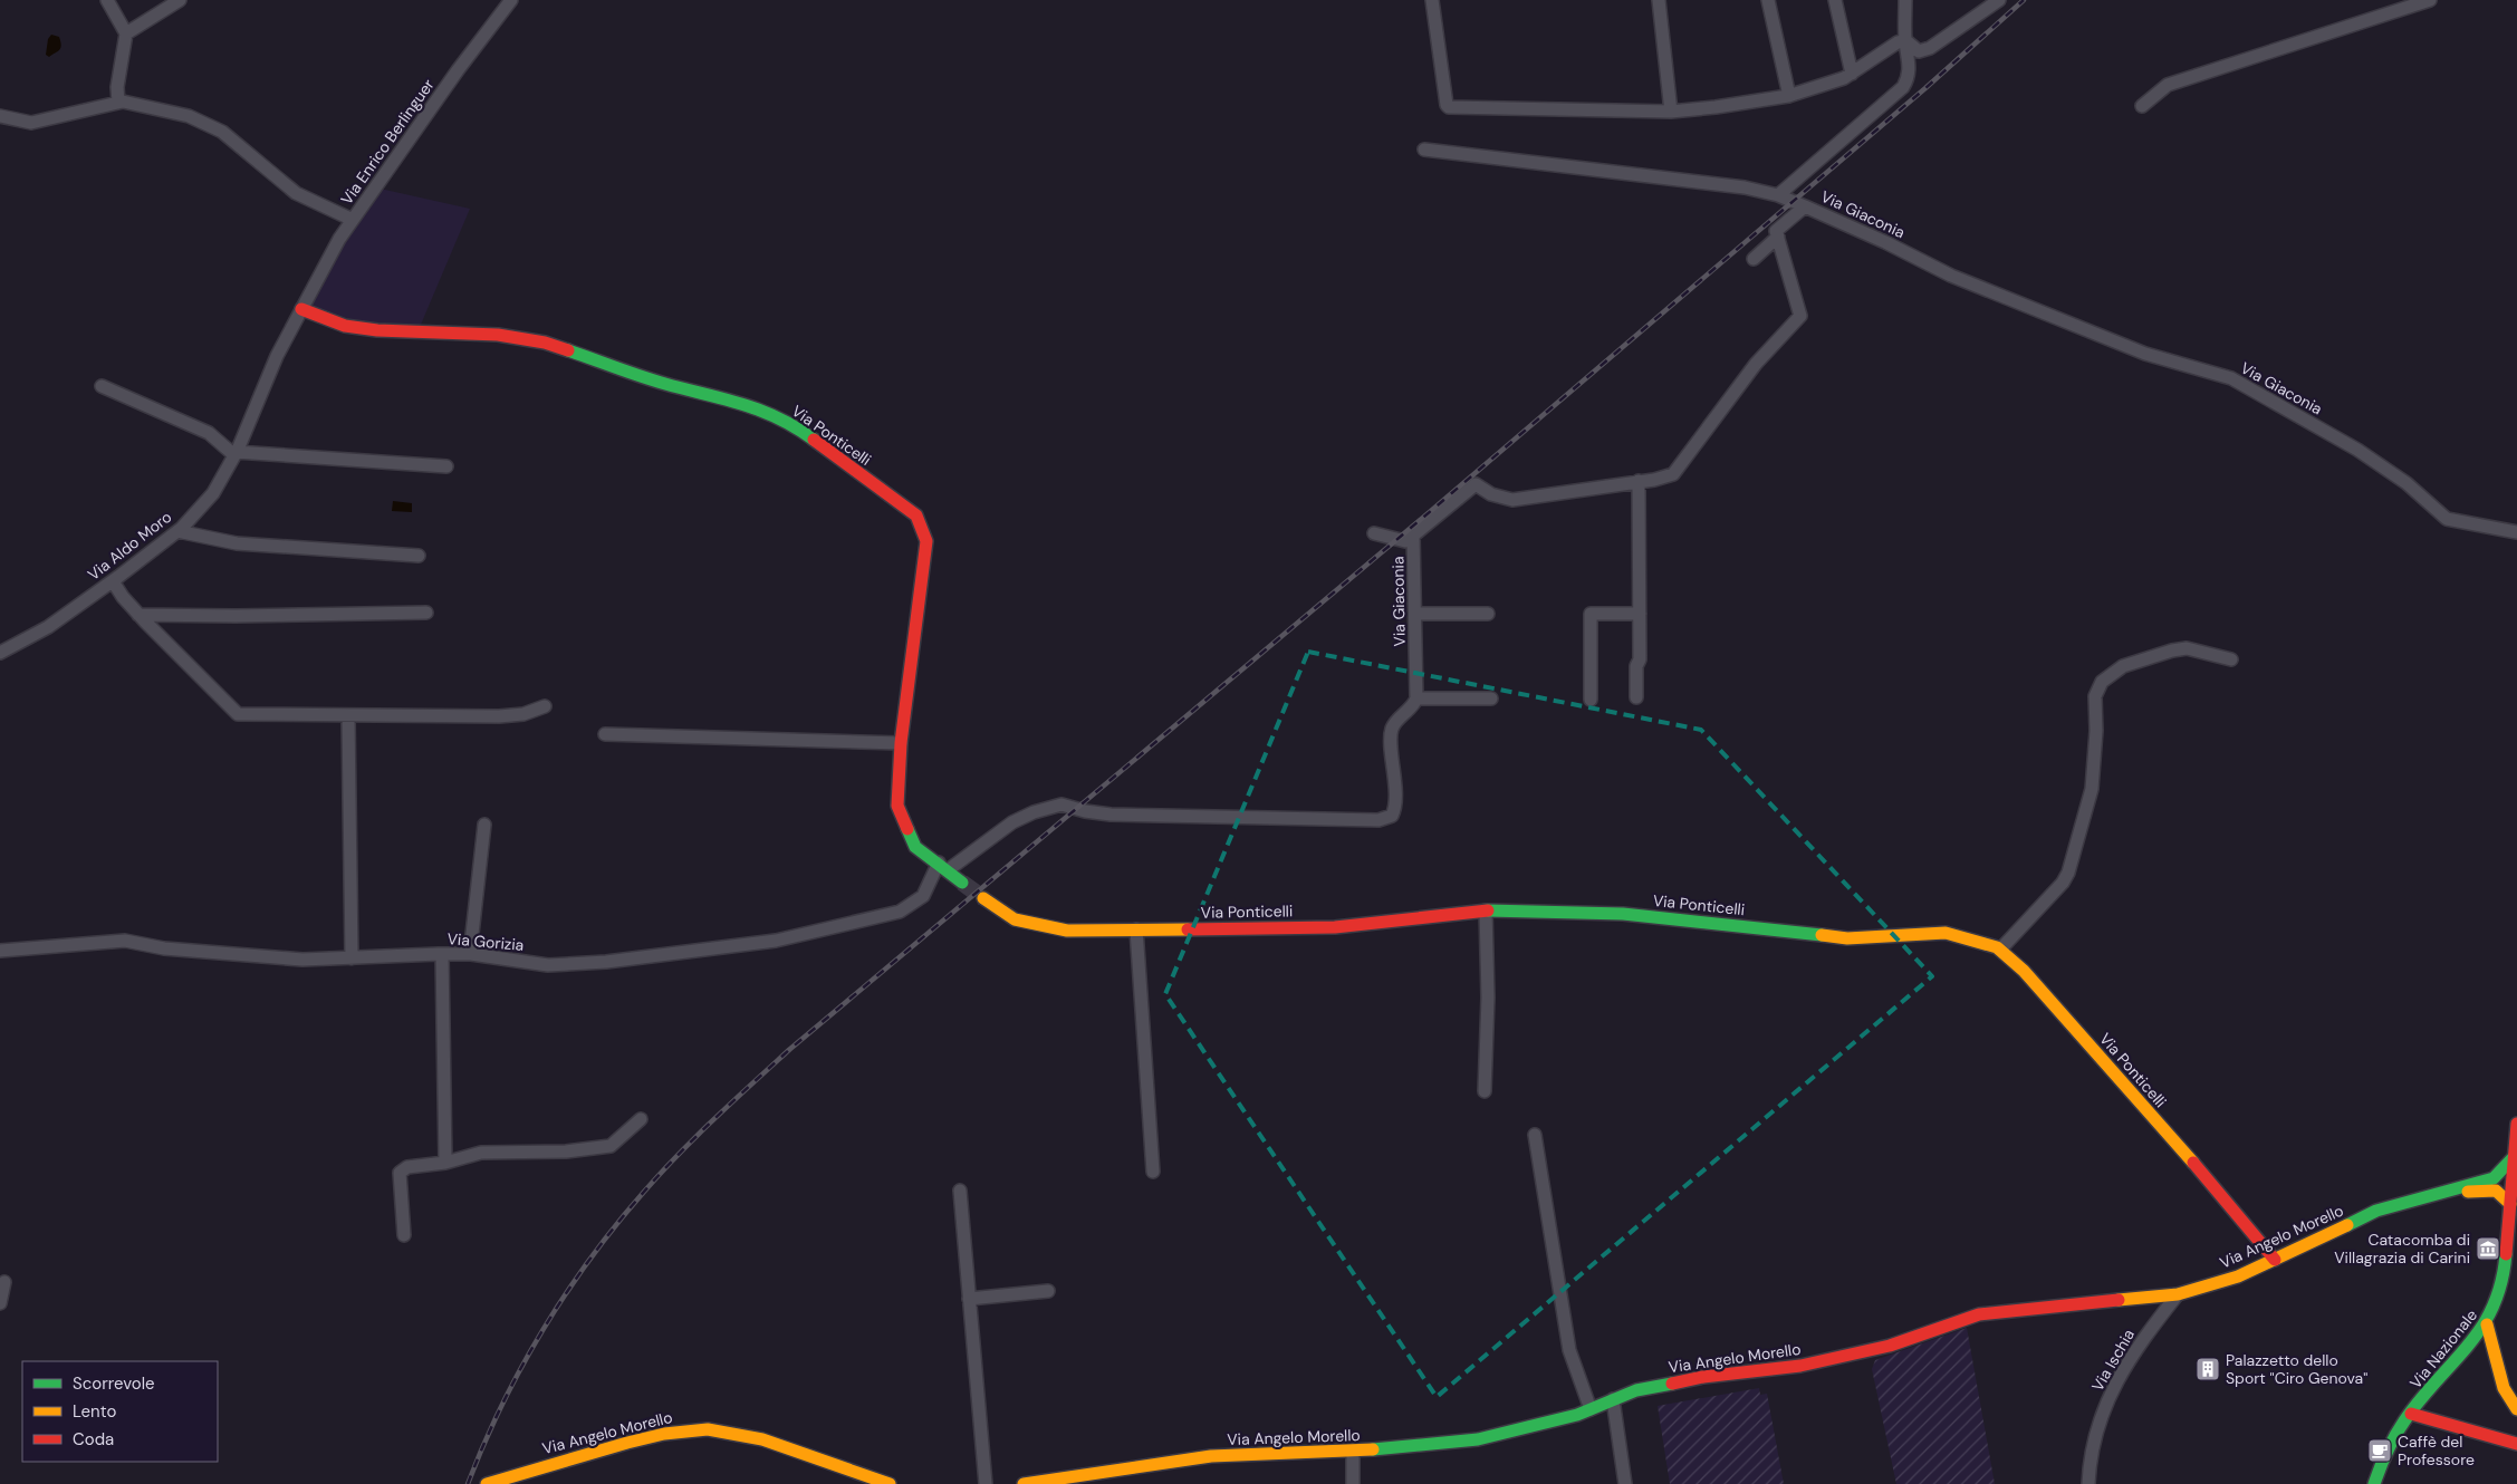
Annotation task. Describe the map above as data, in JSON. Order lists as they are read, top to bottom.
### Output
{
  "streets": {
    "street": [
      "Via Enrico Berlinguer",
      "Via Giaconia",
      "Via Ponticelli",
      "Via Aldo Moro",
      "Via Gorizia",
      "Via Angelo Morello",
      "Via Nazionale",
      "Via Ischia"
    ]
  },
  "crossings": [
    ["Via Enrico Berlinguer", "Via Ponticelli"],
    ["Via Enrico Berlinguer", "Via Aldo Moro"],
    ["Via Ponticelli", "Via Aldo Moro"],
    ["Via Ponticelli", "Via Gorizia"],
    ["Via Ponticelli", "Via Angelo Morello"],
    ["Via Angelo Morello", "Via Ischia"]
  ],
  "places": {
    "museum": ["Catacomba di Villagrazia di Carini"],
    "building": ["Palazzetto dello Sport \"Ciro Genova\""],
    "cafe": ["Caffè del Professore"]
  },
  "legend": ["Scorrevole", "Lento", "Coda"]
}
